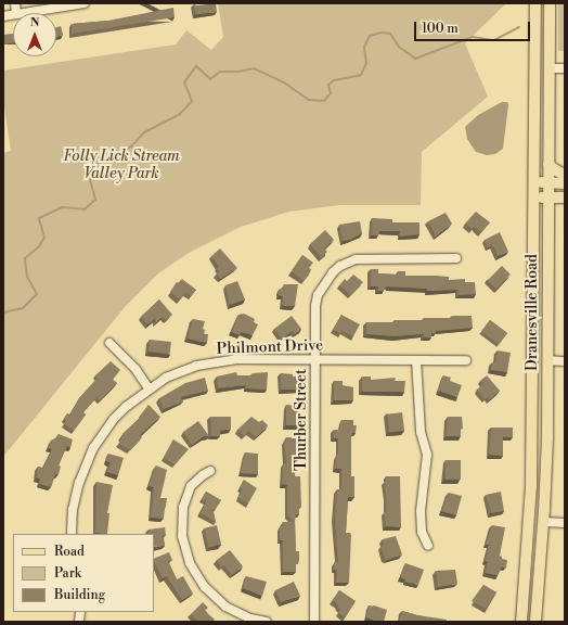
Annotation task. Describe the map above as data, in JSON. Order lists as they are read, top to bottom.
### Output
{
  "streets": {
    "main road": ["Dranesville Road"],
    "street": ["Philmont Drive", "Thurber Street"]
  },
  "crossings": [
    ["Philmont Drive", "Thurber Street"]
  ],
  "parks": ["Folly Lick Stream Valley Park"],
  "legend": ["Road", "Park", "Building"],
  "scale_bar": "100 m",
  "north": "top"
}
